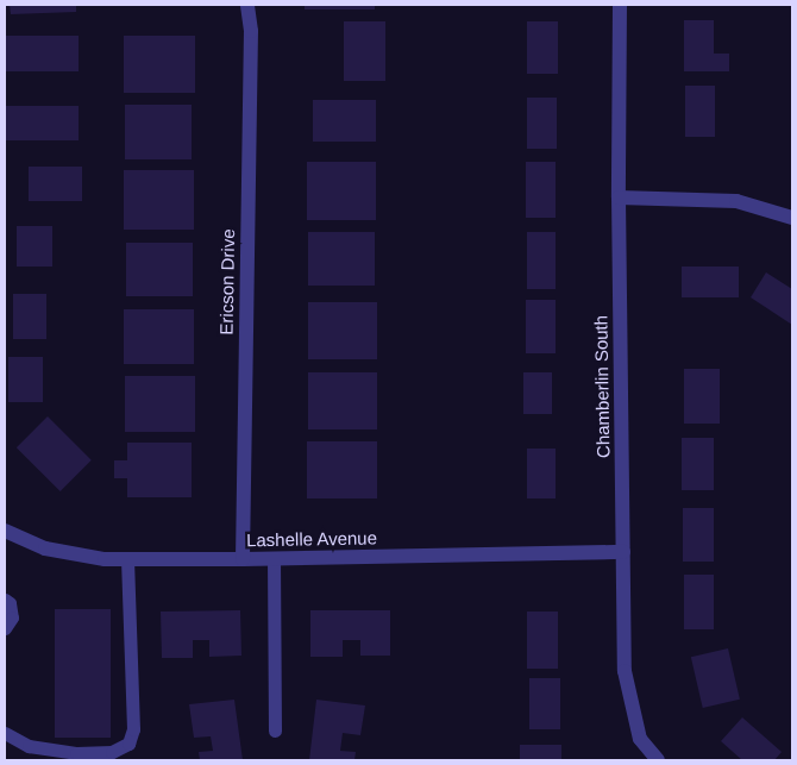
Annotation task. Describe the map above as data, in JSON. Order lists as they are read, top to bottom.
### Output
{
  "streets": {
    "street": ["Ericson Drive", "Chamberlin South", "Lashelle Avenue"]
  },
  "crossings": [
    ["Ericson Drive", "Lashelle Avenue"],
    ["Chamberlin South", "Lashelle Avenue"]
  ]
}
